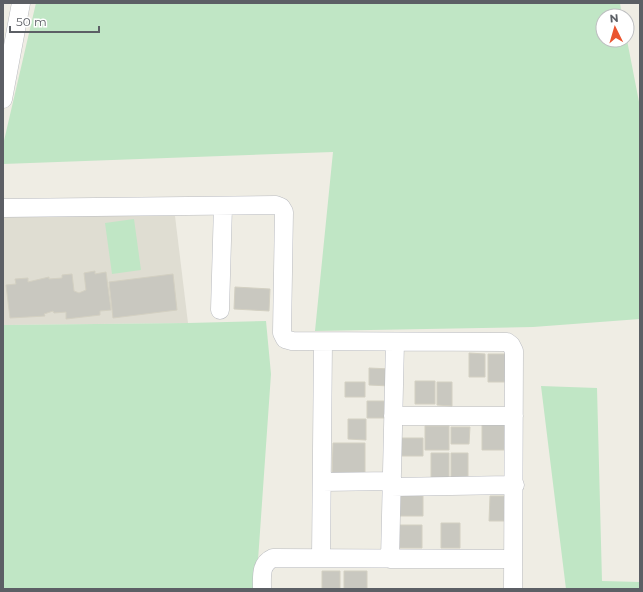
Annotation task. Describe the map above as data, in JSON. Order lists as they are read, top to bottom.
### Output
{
  "scale_bar": "50 m",
  "north": "top"
}
